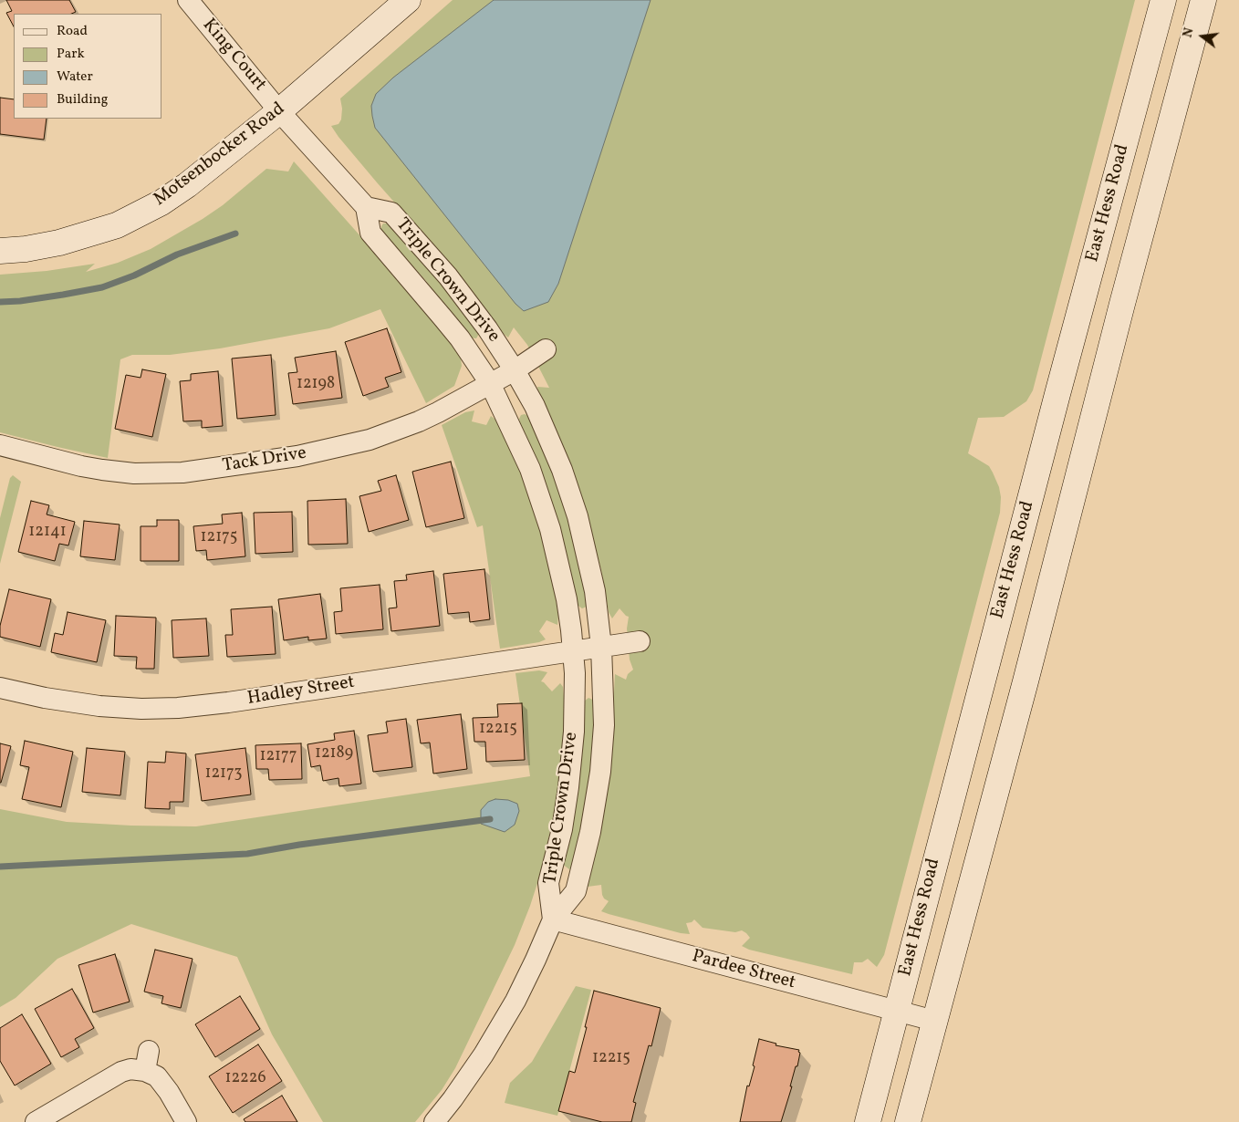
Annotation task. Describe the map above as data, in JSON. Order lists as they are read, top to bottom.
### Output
{
  "streets": {
    "main road": ["Motsenbocker Road", "East Hess Road"],
    "street": [
      "King Court",
      "Triple Crown Drive",
      "Tack Drive",
      "Hadley Street",
      "Pardee Street"
    ]
  },
  "crossings": [
    ["King Court", "Motsenbocker Road"],
    ["East Hess Road", "Pardee Street"],
    ["Triple Crown Drive", "Tack Drive"],
    ["Triple Crown Drive", "Hadley Street"],
    ["Triple Crown Drive", "Pardee Street"]
  ],
  "house_numbers": [
    "12198",
    "12141",
    "12175",
    "12215",
    "12189",
    "12177",
    "12173",
    "12215",
    "12226"
  ],
  "legend": [
    "Road",
    "Park",
    "Water",
    "Building"
  ],
  "north": "left"
}
